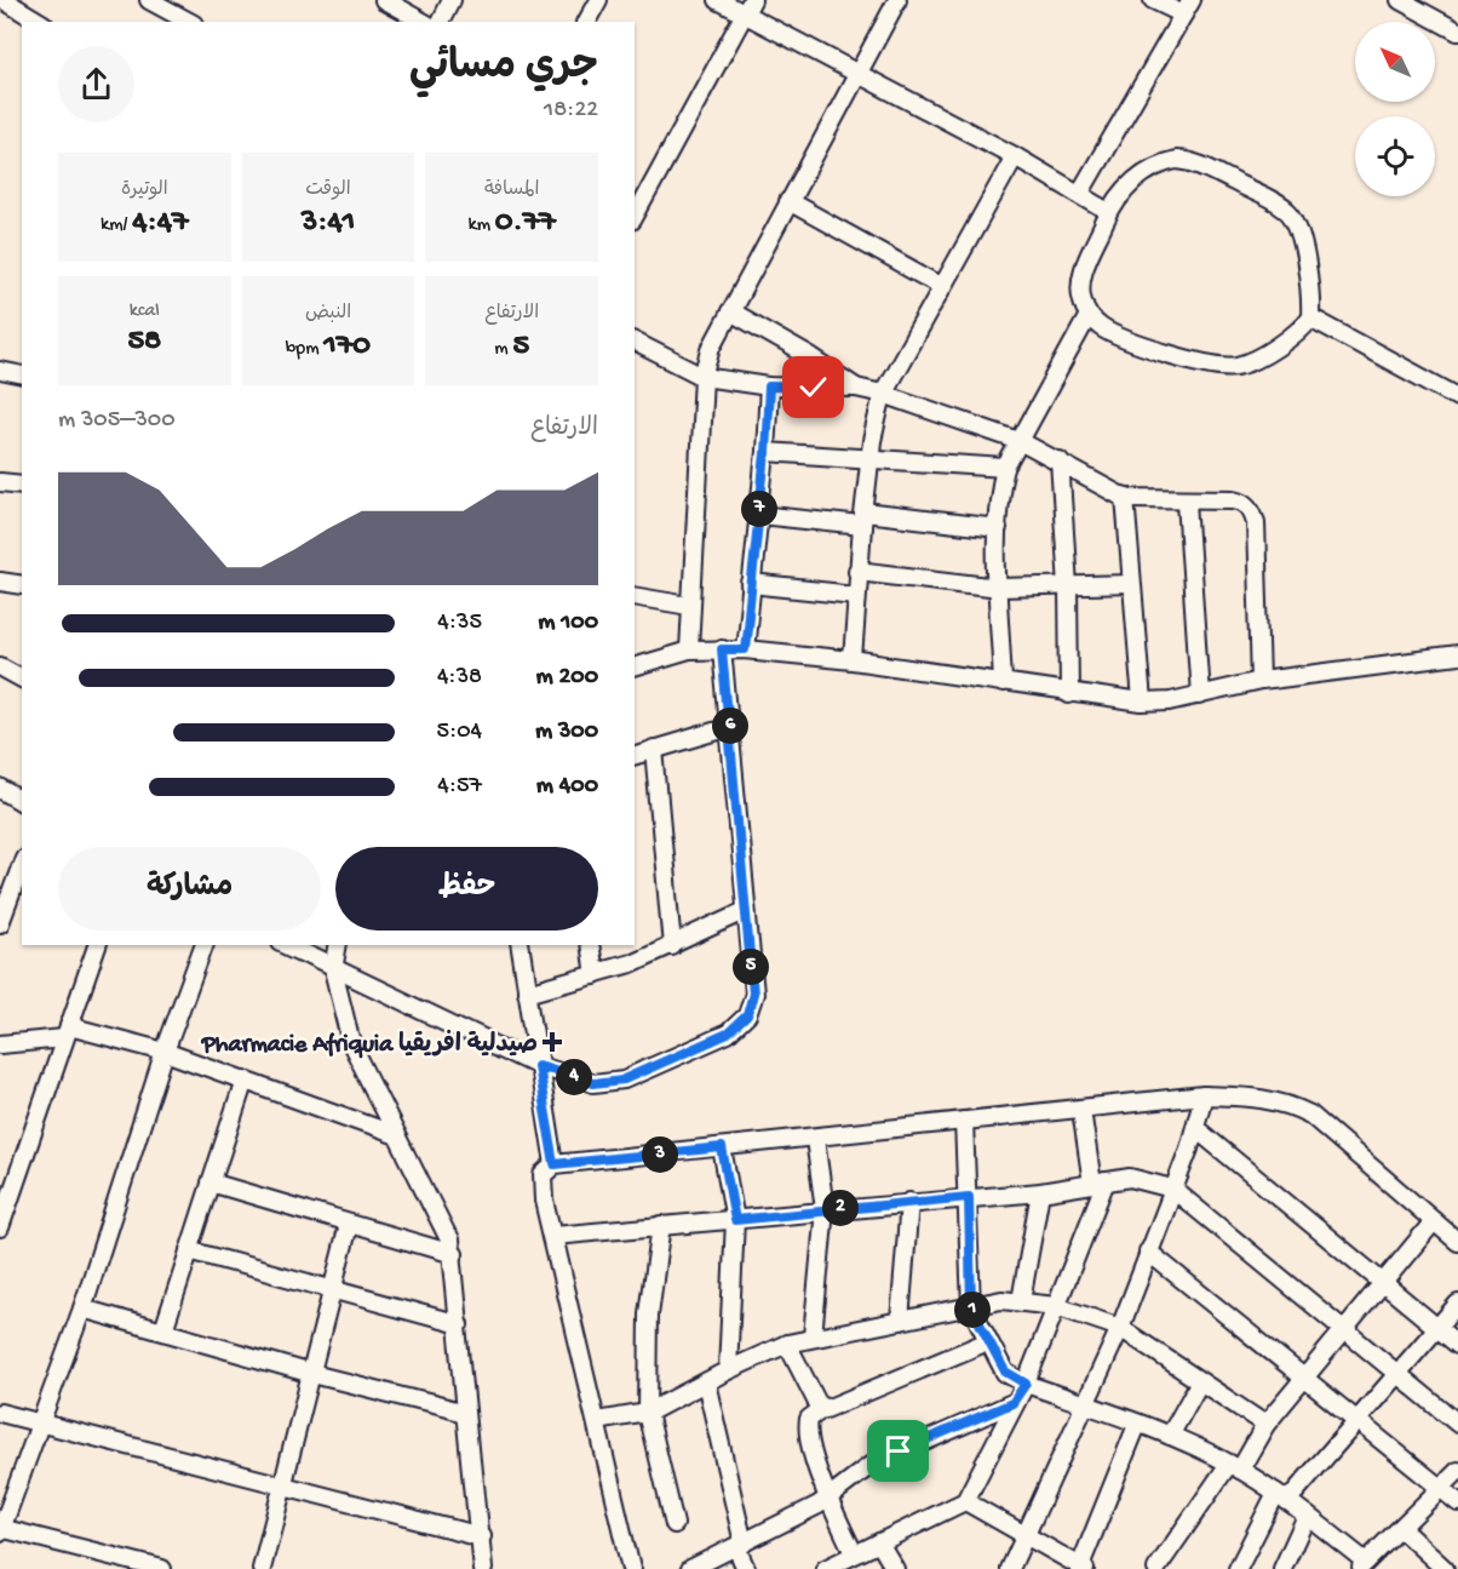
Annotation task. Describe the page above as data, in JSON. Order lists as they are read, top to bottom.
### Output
{
  "places": {
    "health": ["Pharmacie Afriquia صيدلية افريقيا"]
  },
  "north": "top left",
  "page": {
    "heading": ["جري مسائي", "18:22"],
    "stats": [
      ["المسافة", "0.77 km"],
      ["الوقت", "3:41"],
      ["الوتيرة", "4:47 /km"],
      ["الارتفاع", "5 m"],
      ["النبض", "170 bpm"],
      ["kcal", "58"]
    ],
    "chart": ["الارتفاع", "300–305 m"],
    "pins": [
      "7",
      "6",
      "5",
      "4",
      "3",
      "2",
      "1"
    ],
    "list": [
      {
        "name": "100 m",
        "note": "4:35"
      },
      {
        "name": "200 m",
        "note": "4:38"
      },
      {
        "name": "300 m",
        "note": "5:04"
      },
      {
        "name": "400 m",
        "note": "4:57"
      }
    ],
    "buttons": ["حفظ", "مشاركة"]
  }
}
